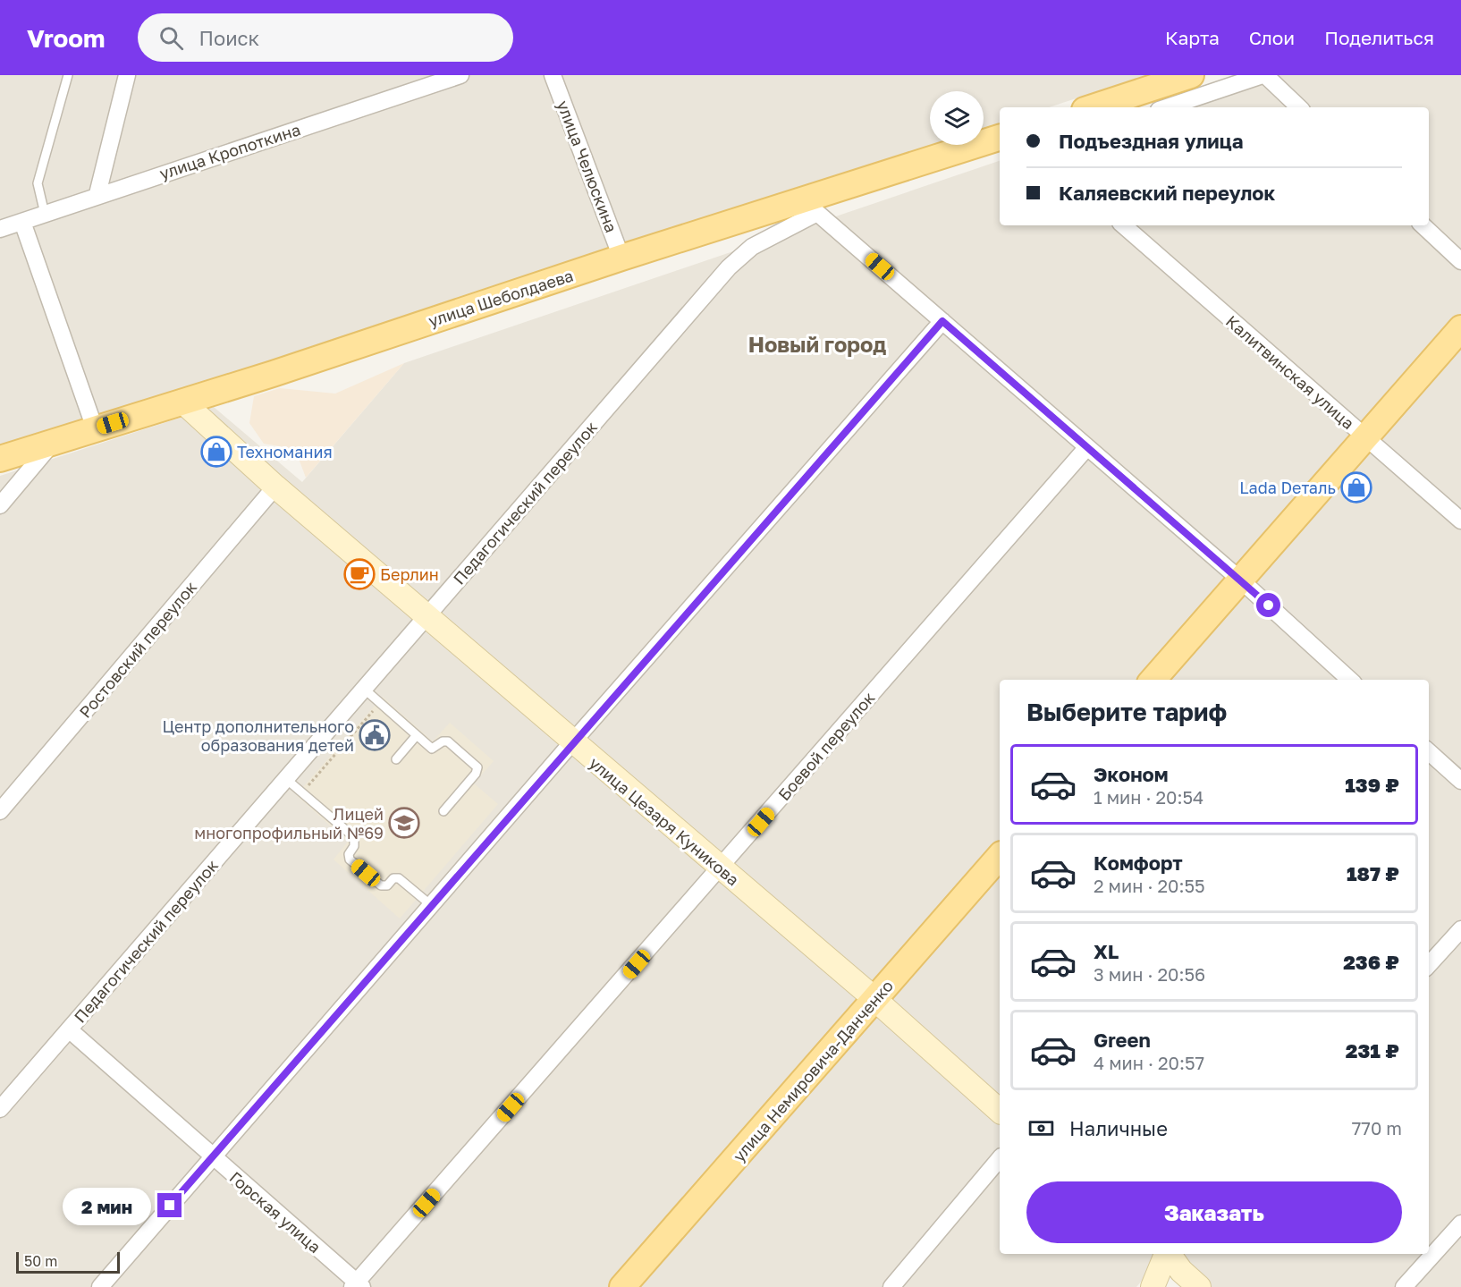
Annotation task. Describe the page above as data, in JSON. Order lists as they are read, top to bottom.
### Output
{
  "streets": {
    "main road": ["улица Шеболдаева", "улица Немировича-Данченко"],
    "street": [
      "улица Кропоткина",
      "улица Челюскина",
      "Калитвинская улица",
      "Педагогический переулок",
      "Ростовский переулок",
      "Боевой переулок",
      "улица Цезаря Куникова",
      "Горская улица"
    ]
  },
  "crossings": [
    ["улица Челюскина", "улица Шеболдаева"],
    ["улица Шеболдаева", "Педагогический переулок"],
    ["улица Шеболдаева", "улица Цезаря Куникова"],
    ["Педагогический переулок", "улица Цезаря Куникова"],
    ["Педагогический переулок", "Горская улица"],
    ["Ростовский переулок", "улица Цезаря Куникова"],
    ["Боевой переулок", "улица Цезаря Куникова"],
    ["Боевой переулок", "Горская улица"],
    ["улица Цезаря Куникова", "улица Немировича-Данченко"]
  ],
  "districts": ["Новый город"],
  "places": {
    "shop": ["Техномания", "Lada Dеталь"],
    "cafe": ["Берлин"],
    "public building": ["Центр дополнительного образования детей"],
    "school or university": ["Лицей многопрофильный №69"]
  },
  "scale_bar": "50 m",
  "page": {
    "header": "Vroom",
    "search": "Поиск",
    "nav": ["Карта", "Слои", "Поделиться"],
    "banner": ["Подъездная улица", "Каляевский переулок"],
    "heading": "Выберите тариф",
    "list": [
      {
        "name": "Эконом",
        "note": "1 мин · 20:54",
        "value": "139 ₽"
      },
      {
        "name": "Комфорт",
        "note": "2 мин · 20:55",
        "value": "187 ₽"
      },
      {
        "name": "XL",
        "note": "3 мин · 20:56",
        "value": "236 ₽"
      },
      {
        "name": "Green",
        "note": "4 мин · 20:57",
        "value": "231 ₽"
      }
    ],
    "pay": ["Наличные", "770 m"],
    "buttons": "Заказать",
    "bubble": "2 мин",
    "scale": "50 m"
  }
}
